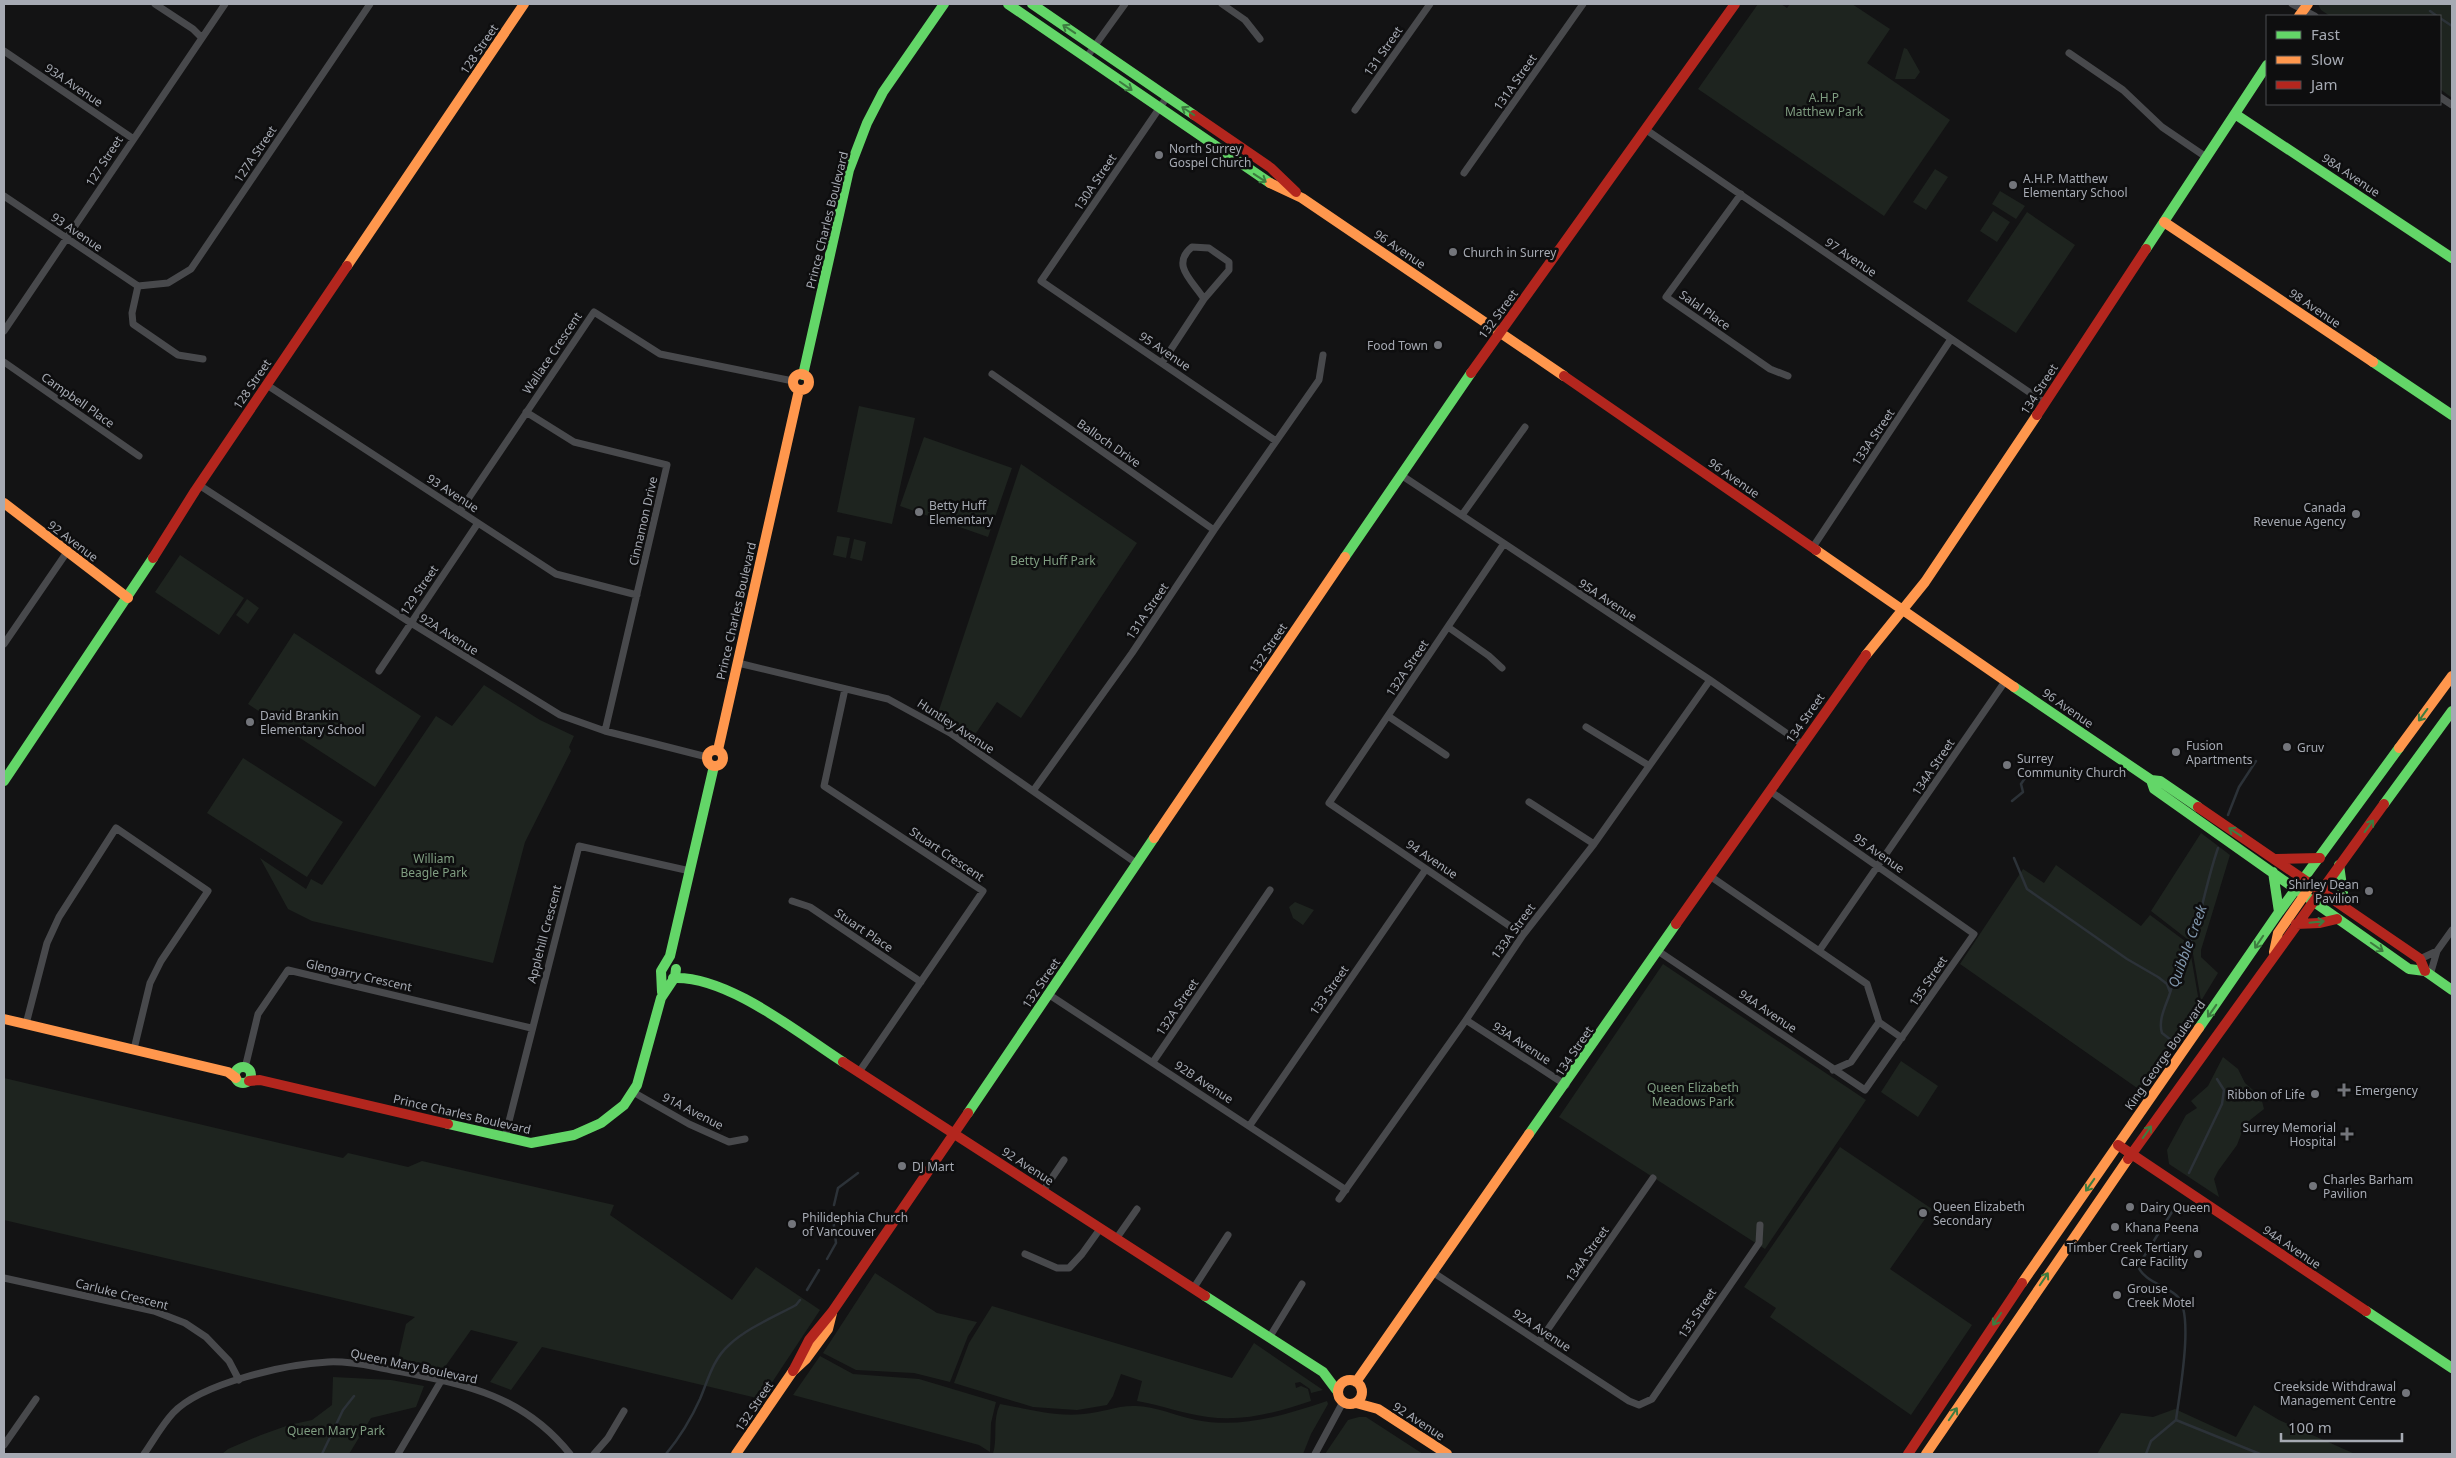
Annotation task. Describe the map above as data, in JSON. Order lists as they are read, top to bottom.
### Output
{
  "streets": {
    "main road": [
      "128 Street",
      "98A Avenue",
      "Prince Charles Boulevard",
      "96 Avenue",
      "98 Avenue",
      "132 Street",
      "134 Street",
      "92 Avenue",
      "94A Avenue",
      "King George Boulevard"
    ],
    "street": [
      "131 Street",
      "131A Street",
      "93A Avenue",
      "127A Street",
      "127 Street",
      "130A Street",
      "93 Avenue",
      "97 Avenue",
      "Salal Place",
      "95 Avenue",
      "Wallace Crescent",
      "Campbell Place",
      "133A Street",
      "Balloch Drive",
      "Cinnamon Drive",
      "129 Street",
      "95A Avenue",
      "92A Avenue",
      "132A Street",
      "Huntley Avenue",
      "134A Street",
      "Stuart Crescent",
      "94 Avenue",
      "Stuart Place",
      "Applehill Crescent",
      "Glengarry Crescent",
      "135 Street",
      "133 Street",
      "92B Avenue",
      "91A Avenue",
      "Carluke Crescent",
      "Queen Mary Boulevard"
    ]
  },
  "crossings": [
    ["128 Street", "93 Avenue"],
    ["128 Street", "92 Avenue"],
    ["128 Street", "92A Avenue"],
    ["131A Street", "95 Avenue"],
    ["131A Street", "Balloch Drive"],
    ["131A Street", "Huntley Avenue"],
    ["93A Avenue", "127 Street"],
    ["93A Avenue", "134 Street"],
    ["93A Avenue", "133A Street"],
    ["127A Street", "93 Avenue"],
    ["127 Street", "93 Avenue"],
    ["98A Avenue", "134 Street"],
    ["130A Street", "96 Avenue"],
    ["130A Street", "95 Avenue"],
    ["Prince Charles Boulevard", "Wallace Crescent"],
    ["Prince Charles Boulevard", "92 Avenue"],
    ["Prince Charles Boulevard", "92A Avenue"],
    ["Prince Charles Boulevard", "Huntley Avenue"],
    ["Prince Charles Boulevard", "Applehill Crescent"],
    ["Prince Charles Boulevard", "Glengarry Crescent"],
    ["Prince Charles Boulevard", "91A Avenue"],
    ["93 Avenue", "Wallace Crescent"],
    ["93 Avenue", "Cinnamon Drive"],
    ["93 Avenue", "129 Street"],
    ["96 Avenue", "132 Street"],
    ["96 Avenue", "134 Street"],
    ["96 Avenue", "133A Street"],
    ["96 Avenue", "134A Street"],
    ["96 Avenue", "King George Boulevard"],
    ["97 Avenue", "Salal Place"],
    ["97 Avenue", "132 Street"],
    ["97 Avenue", "134 Street"],
    ["97 Avenue", "133A Street"],
    ["98 Avenue", "134 Street"],
    ["132 Street", "92 Avenue"],
    ["132 Street", "95A Avenue"],
    ["132 Street", "Huntley Avenue"],
    ["132 Street", "92B Avenue"],
    ["95 Avenue", "134 Street"],
    ["95 Avenue", "134A Street"],
    ["95 Avenue", "135 Street"],
    ["Wallace Crescent", "Cinnamon Drive"],
    ["134 Street", "92 Avenue"],
    ["134 Street", "95A Avenue"],
    ["134 Street", "92A Avenue"],
    ["134 Street", "94A Avenue"],
    ["133A Street", "95A Avenue"],
    ["133A Street", "94 Avenue"],
    ["133A Street", "92B Avenue"],
    ["Cinnamon Drive", "92A Avenue"],
    ["92 Avenue", "Stuart Crescent"],
    ["129 Street", "92A Avenue"],
    ["95A Avenue", "132A Street"],
    ["92A Avenue", "134A Street"],
    ["92A Avenue", "135 Street"],
    ["132A Street", "94 Avenue"],
    ["132A Street", "92B Avenue"],
    ["Huntley Avenue", "Stuart Crescent"],
    ["Stuart Crescent", "Stuart Place"],
    ["94 Avenue", "133 Street"],
    ["Applehill Crescent", "Glengarry Crescent"],
    ["135 Street", "94A Avenue"],
    ["133 Street", "92B Avenue"],
    ["94A Avenue", "King George Boulevard"],
    ["Carluke Crescent", "Queen Mary Boulevard"]
  ],
  "water": ["Quibble Creek"],
  "parks": [
    "A.H.P Matthew Park",
    "Betty Huff Park",
    "William Beagle Park",
    "Queen Elizabeth Meadows Park",
    "Queen Mary Park"
  ],
  "places": {
    "other": [
      "North Surrey Gospel Church",
      "A.H.P. Matthew Elementary School",
      "Church in Surrey",
      "Food Town",
      "Betty Huff Elementary",
      "Canada Revenue Agency",
      "David Brankin Elementary School",
      "Gruv",
      "Fusion Apartments",
      "Surrey Community Church",
      "Shirley Dean Pavilion",
      "Ribbon of Life",
      "DJ Mart",
      "Charles Barham Pavilion",
      "Dairy Queen",
      "Queen Elizabeth Secondary",
      "Philidephia Church of Vancouver",
      "Khana Peena",
      "Timber Creek Tertiary Care Facility",
      "Grouse Creek Motel",
      "Creekside Withdrawal Management Centre"
    ],
    "health": ["Emergency", "Surrey Memorial Hospital"]
  },
  "legend": ["Fast", "Slow", "Jam"],
  "scale_bar": "100 m"
}
